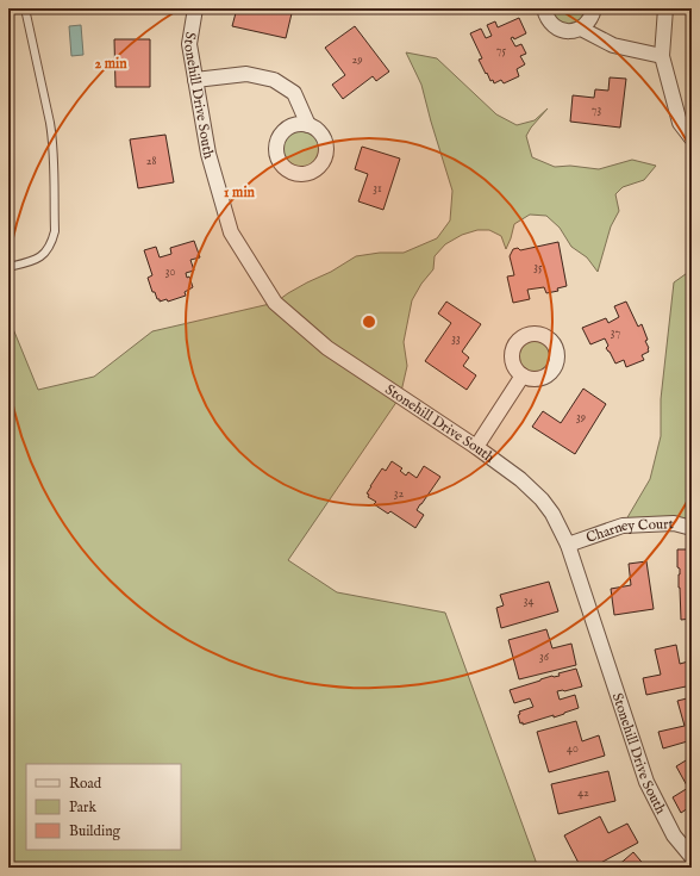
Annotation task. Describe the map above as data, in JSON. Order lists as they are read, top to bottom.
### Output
{
  "streets": {
    "street": ["Stonehill Drive South", "Charney Court"]
  },
  "crossings": [
    ["Stonehill Drive South", "Charney Court"]
  ],
  "house_numbers": [
    "75",
    "29",
    "73",
    "28",
    "31",
    "35",
    "30",
    "37",
    "33",
    "39",
    "32",
    "34",
    "36",
    "40",
    "42"
  ],
  "legend": ["Road", "Park", "Building"],
  "rings": ["2 min", "1 min"]
}
